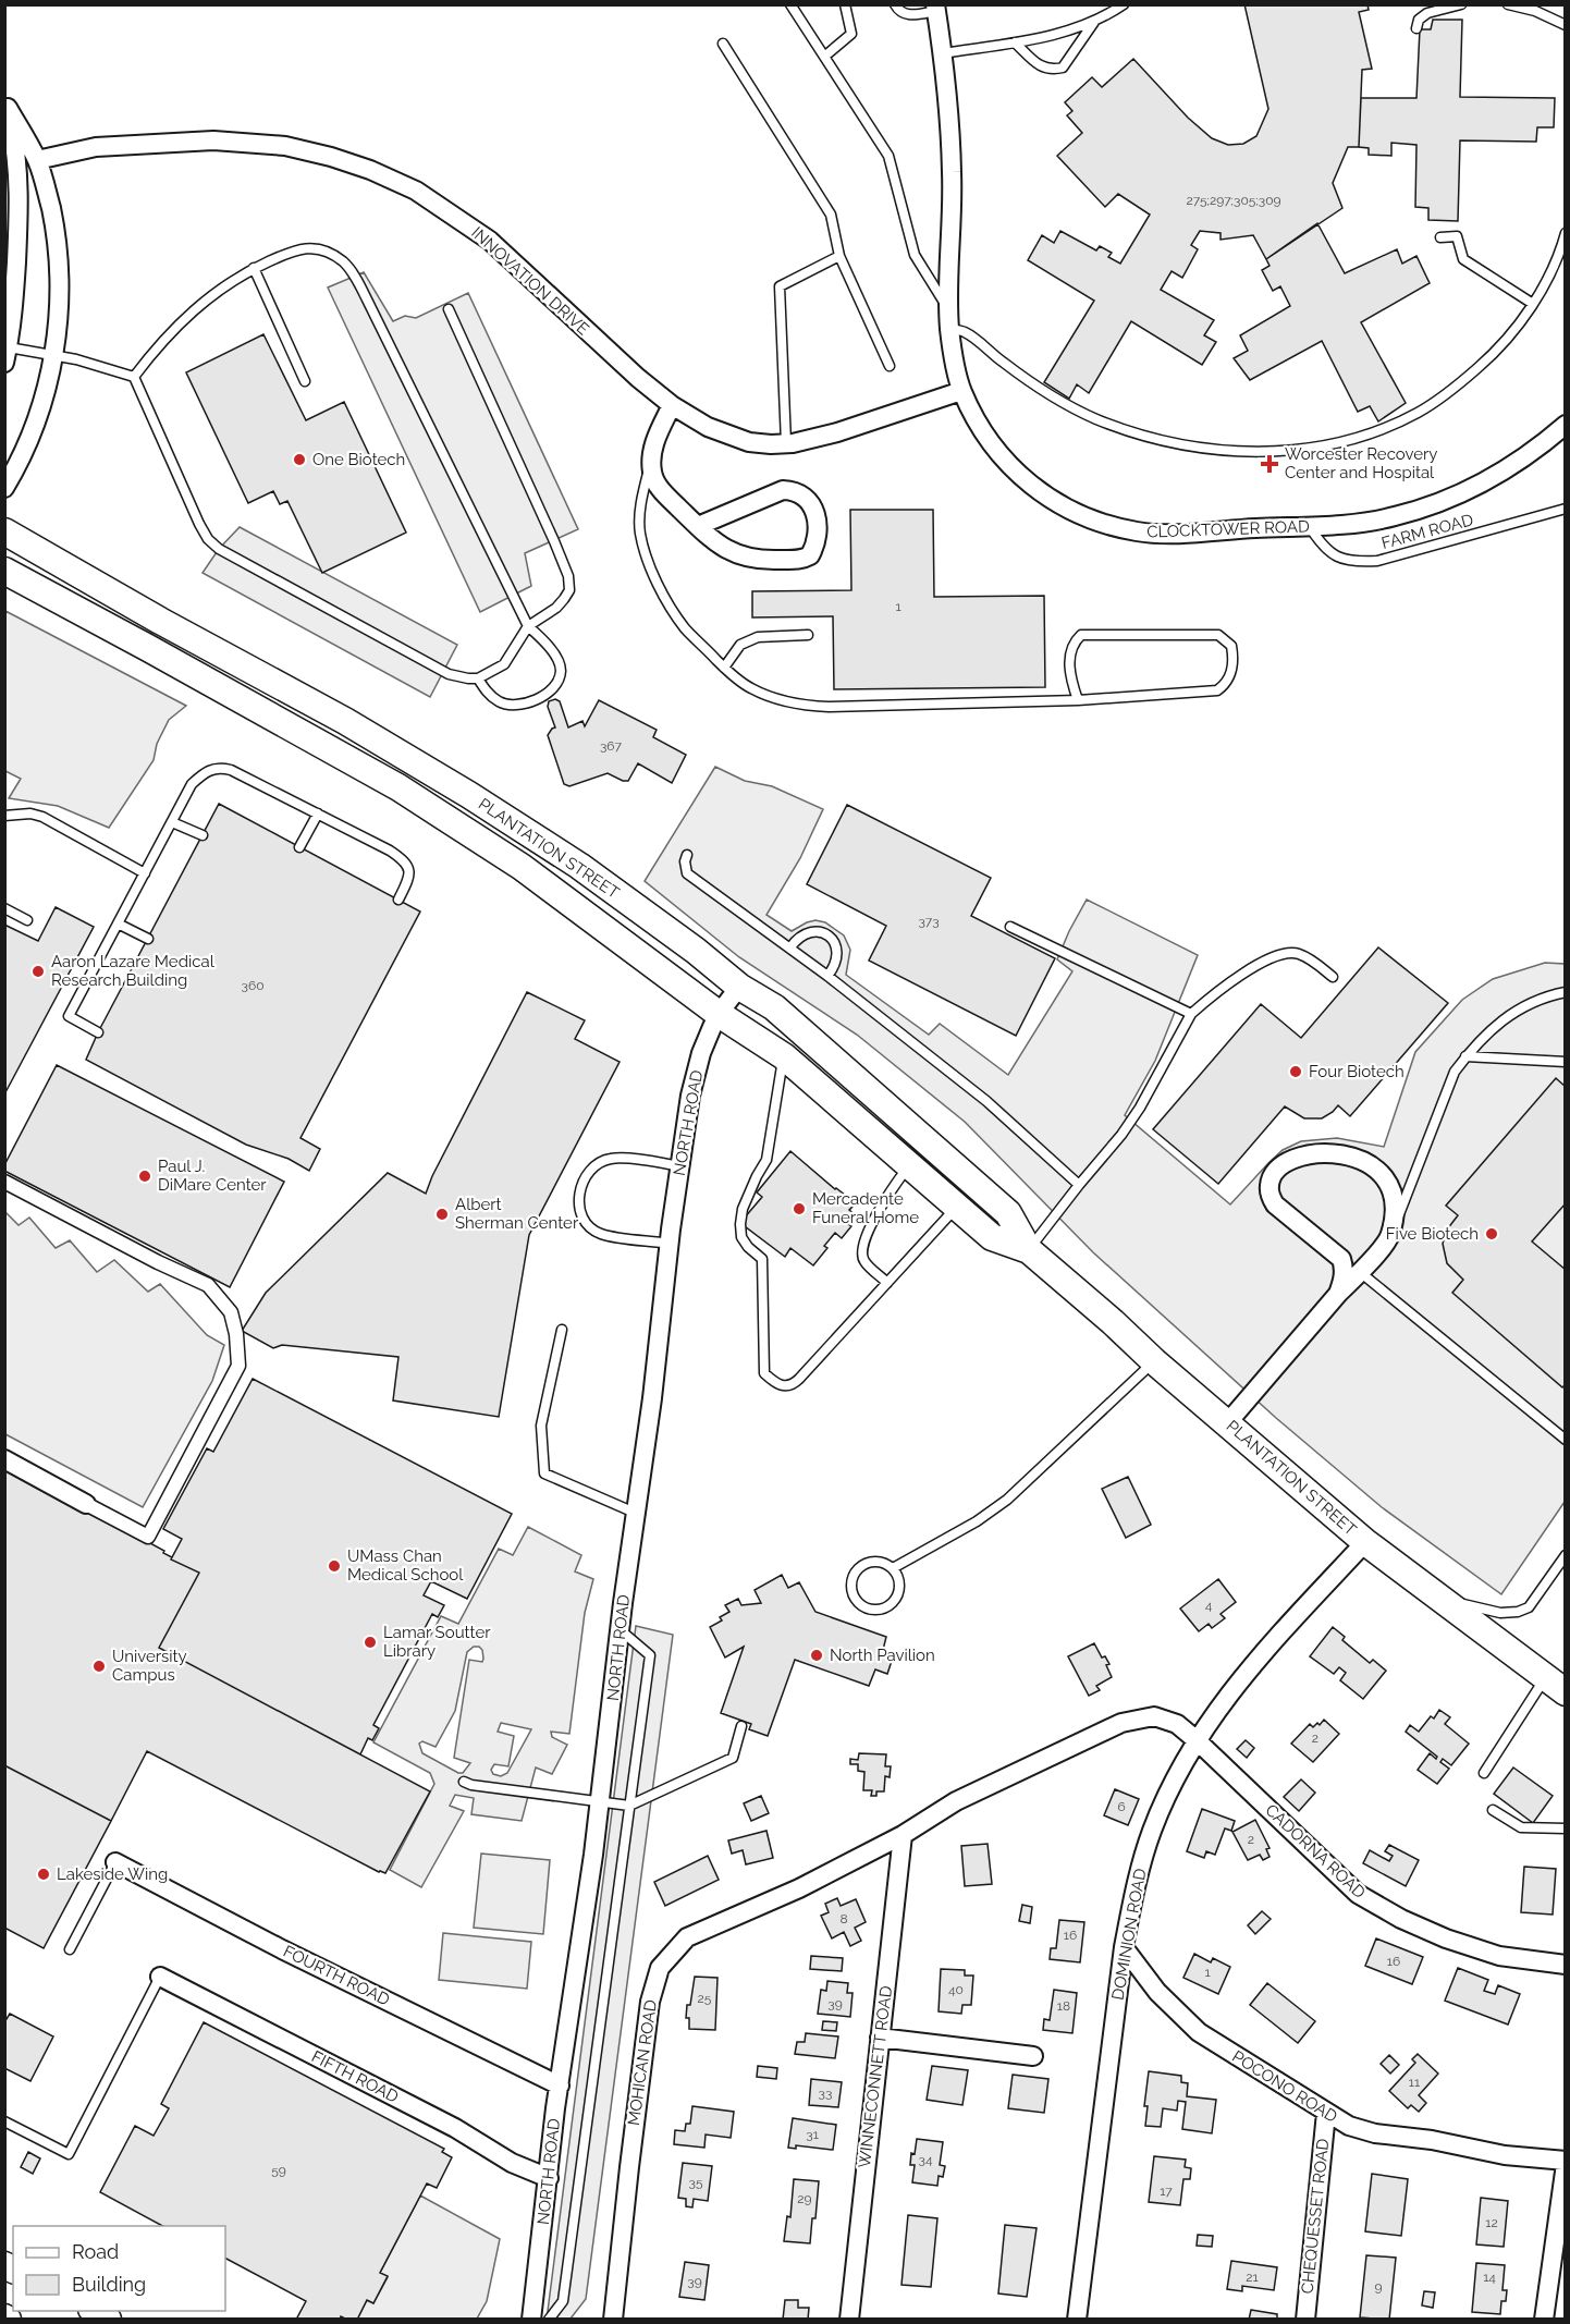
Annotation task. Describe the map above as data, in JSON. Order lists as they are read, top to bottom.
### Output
{
  "streets": {
    "main road": ["PLANTATION STREET"],
    "street": [
      "INNOVATION DRIVE",
      "CLOCKTOWER ROAD",
      "NORTH ROAD",
      "CADORNA ROAD",
      "DOMINION ROAD",
      "FOURTH ROAD",
      "MOHICAN ROAD",
      "FIFTH ROAD",
      "WINNECONNETT ROAD",
      "POCONO ROAD",
      "CHEQUESSET ROAD"
    ],
    "lane": ["FARM ROAD"]
  },
  "crossings": [
    ["INNOVATION DRIVE", "CLOCKTOWER ROAD"],
    ["CLOCKTOWER ROAD", "FARM ROAD"],
    ["PLANTATION STREET", "NORTH ROAD"],
    ["PLANTATION STREET", "DOMINION ROAD"],
    ["NORTH ROAD", "FOURTH ROAD"],
    ["NORTH ROAD", "FIFTH ROAD"],
    ["CADORNA ROAD", "DOMINION ROAD"],
    ["CADORNA ROAD", "MOHICAN ROAD"],
    ["CADORNA ROAD", "WINNECONNETT ROAD"],
    ["DOMINION ROAD", "POCONO ROAD"],
    ["MOHICAN ROAD", "WINNECONNETT ROAD"],
    ["POCONO ROAD", "CHEQUESSET ROAD"]
  ],
  "places": {
    "other": [
      "One Biotech",
      "Aaron Lazare Medical Research Building",
      "Four Biotech",
      "Paul J. DiMare Center",
      "Mercadente Funeral Home",
      "Albert Sherman Center",
      "Five Biotech",
      "UMass Chan Medical School",
      "Lamar Soutter Library",
      "North Pavilion",
      "University Campus",
      "Lakeside Wing"
    ],
    "health": ["Worcester Recovery Center and Hospital"]
  },
  "house_numbers": [
    "275;297;305;309",
    "1",
    "367",
    "373",
    "360",
    "4",
    "2",
    "6",
    "2",
    "8",
    "16",
    "16",
    "1",
    "40",
    "25",
    "39",
    "18",
    "11",
    "33",
    "31",
    "34",
    "59",
    "35",
    "17",
    "29",
    "12",
    "21",
    "14",
    "39",
    "9"
  ],
  "legend": ["Road", "Building"]
}
